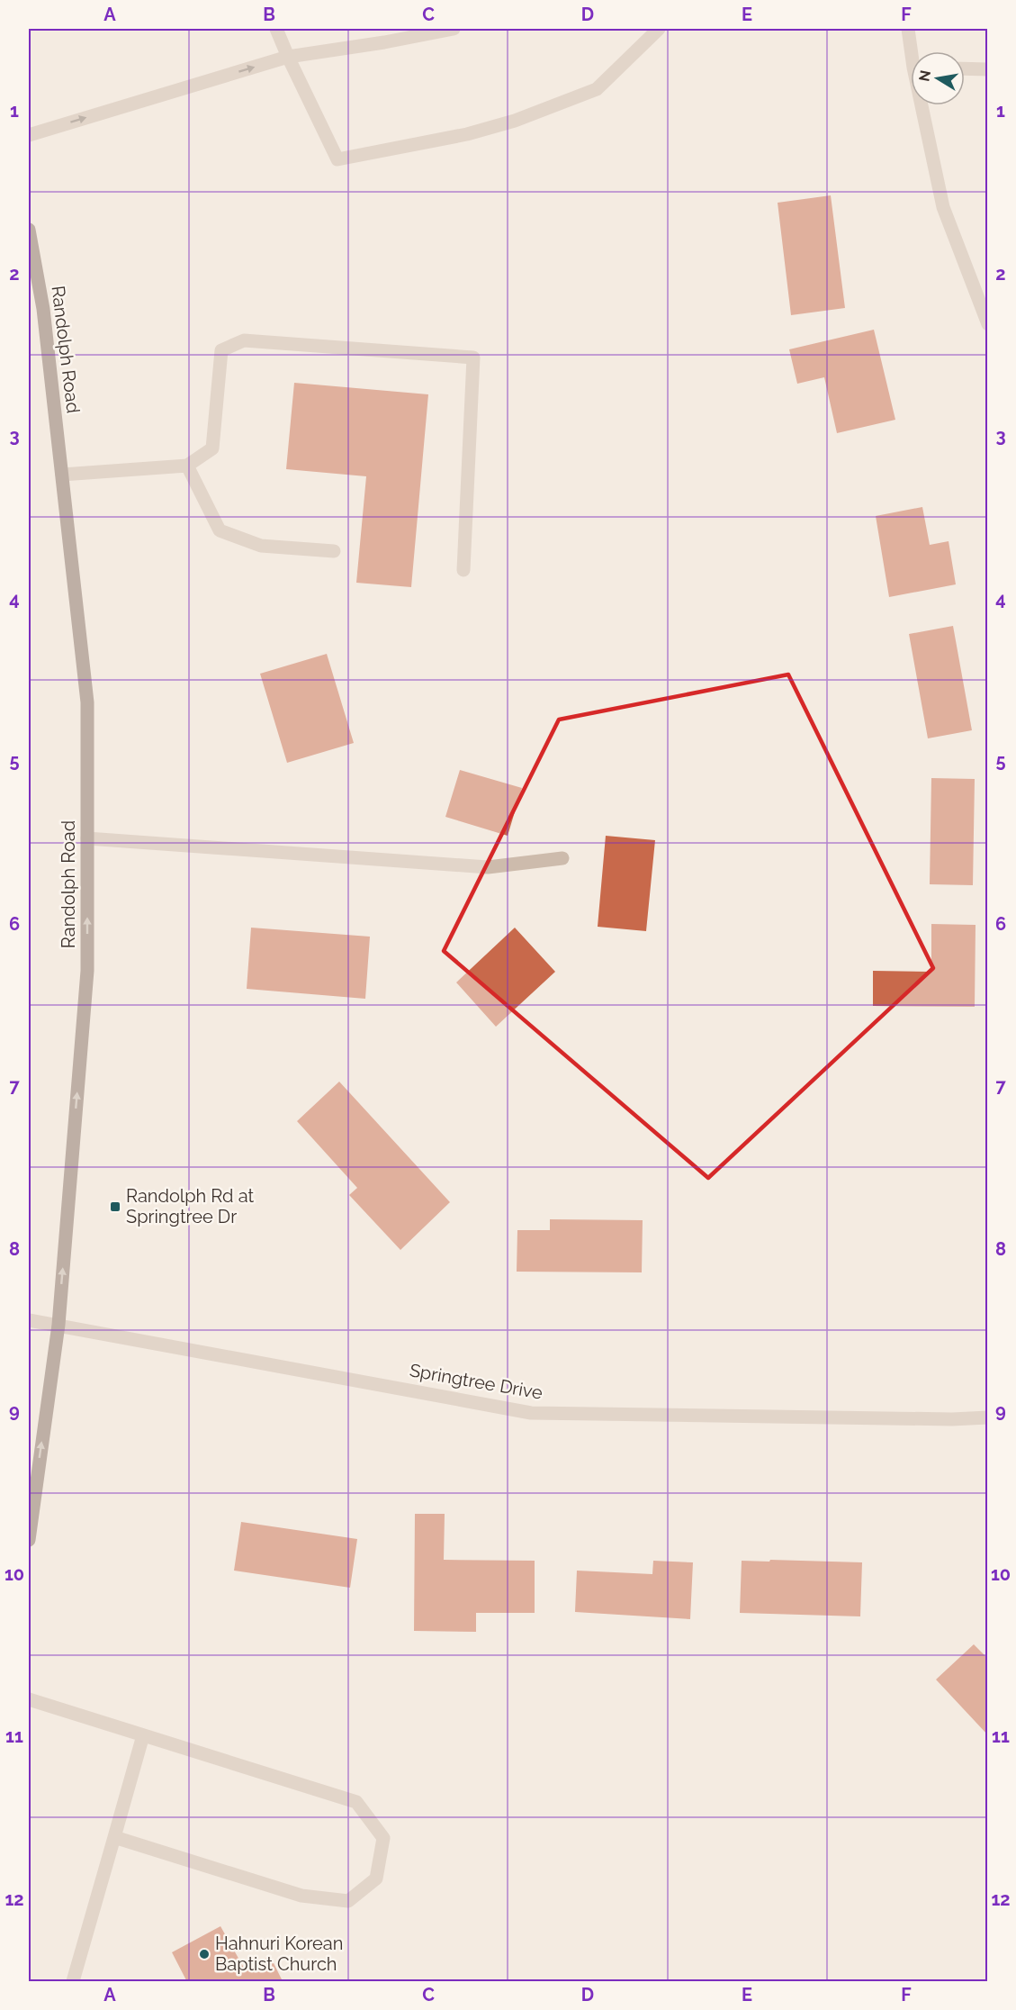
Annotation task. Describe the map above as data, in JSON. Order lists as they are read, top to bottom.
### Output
{
  "streets": {
    "main road": ["Randolph Road"],
    "street": ["Springtree Drive"]
  },
  "crossings": [
    ["Randolph Road", "Springtree Drive"]
  ],
  "one_way": ["Randolph Road"],
  "places": {
    "transit": ["Randolph Rd at Springtree Dr"],
    "other": ["Hahnuri Korean Baptist Church"]
  },
  "north": "left",
  "grid": {
    "columns": [
      "A",
      "B",
      "C",
      "D",
      "E",
      "F"
    ],
    "rows": [
      "1",
      "2",
      "3",
      "4",
      "5",
      "6",
      "7",
      "8",
      "9",
      "10",
      "11",
      "12"
    ]
  }
}
